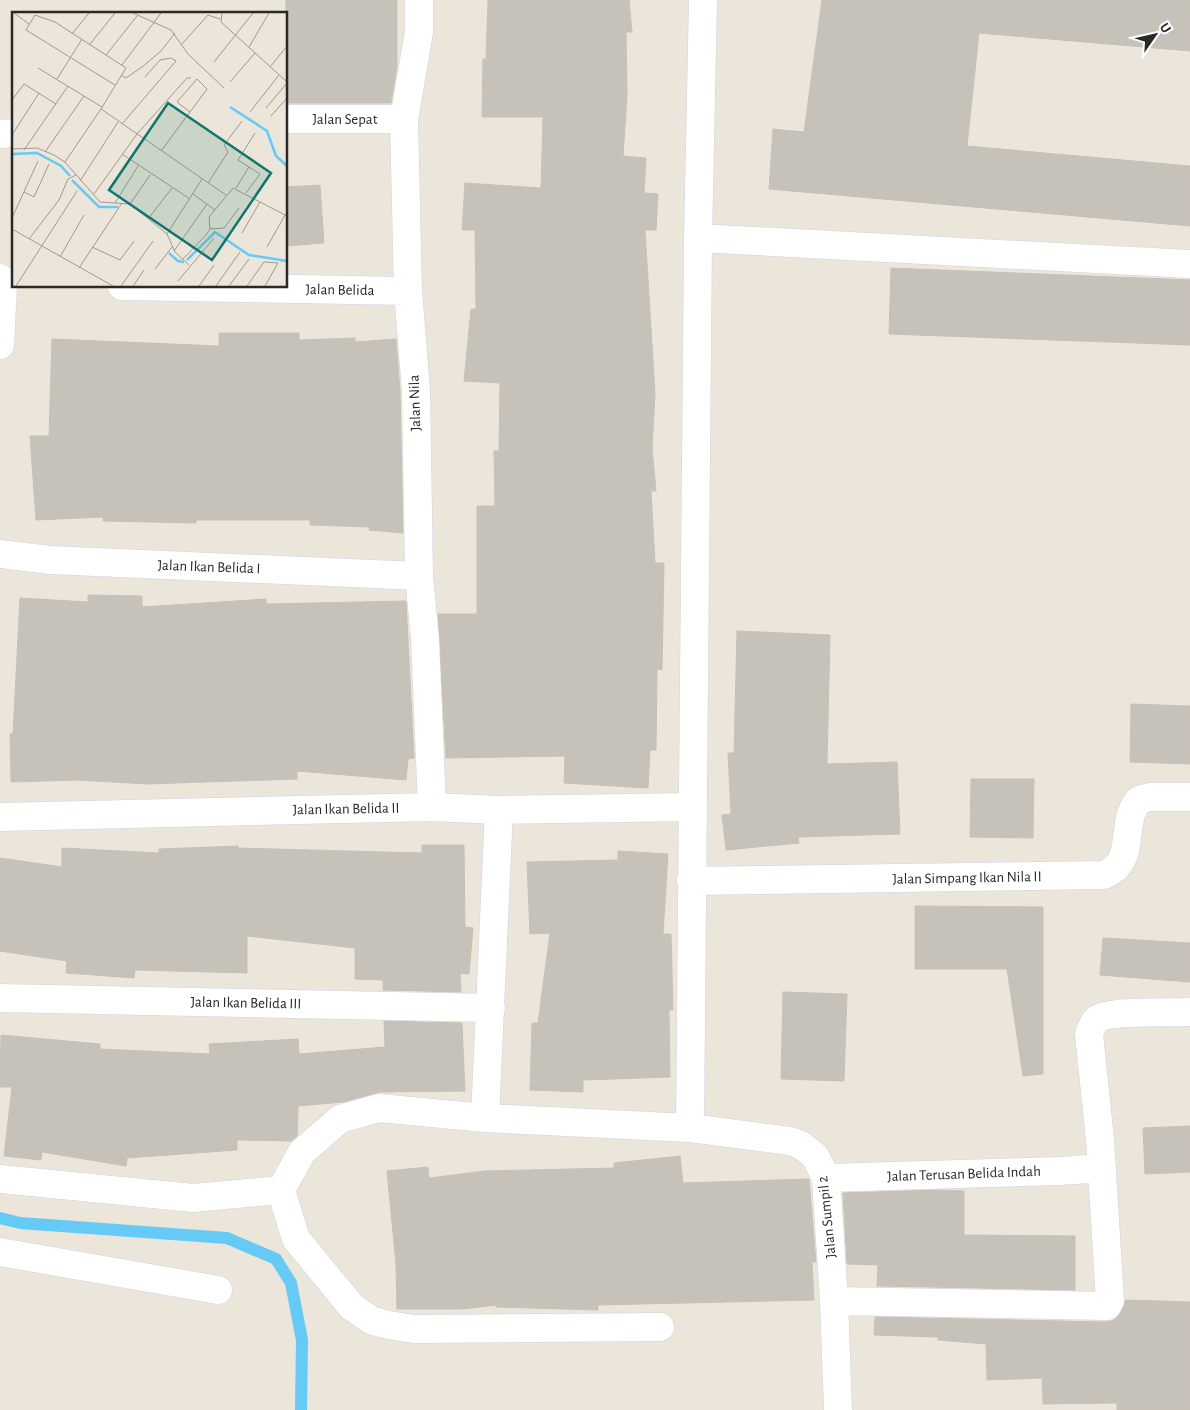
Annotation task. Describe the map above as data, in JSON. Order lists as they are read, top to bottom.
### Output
{
  "streets": {
    "street": [
      "Jalan Sepat",
      "Jalan Belida",
      "Jalan Nila",
      "Jalan Ikan Belida I",
      "Jalan Ikan Belida II",
      "Jalan Simpang Ikan Nila II",
      "Jalan Ikan Belida III",
      "Jalan Terusan Belida Indah",
      "Jalan Sumpil 2"
    ]
  },
  "crossings": [
    ["Jalan Sepat", "Jalan Nila"],
    ["Jalan Belida", "Jalan Nila"],
    ["Jalan Nila", "Jalan Ikan Belida I"],
    ["Jalan Nila", "Jalan Ikan Belida II"],
    ["Jalan Terusan Belida Indah", "Jalan Sumpil 2"]
  ],
  "north": "top right"
}
